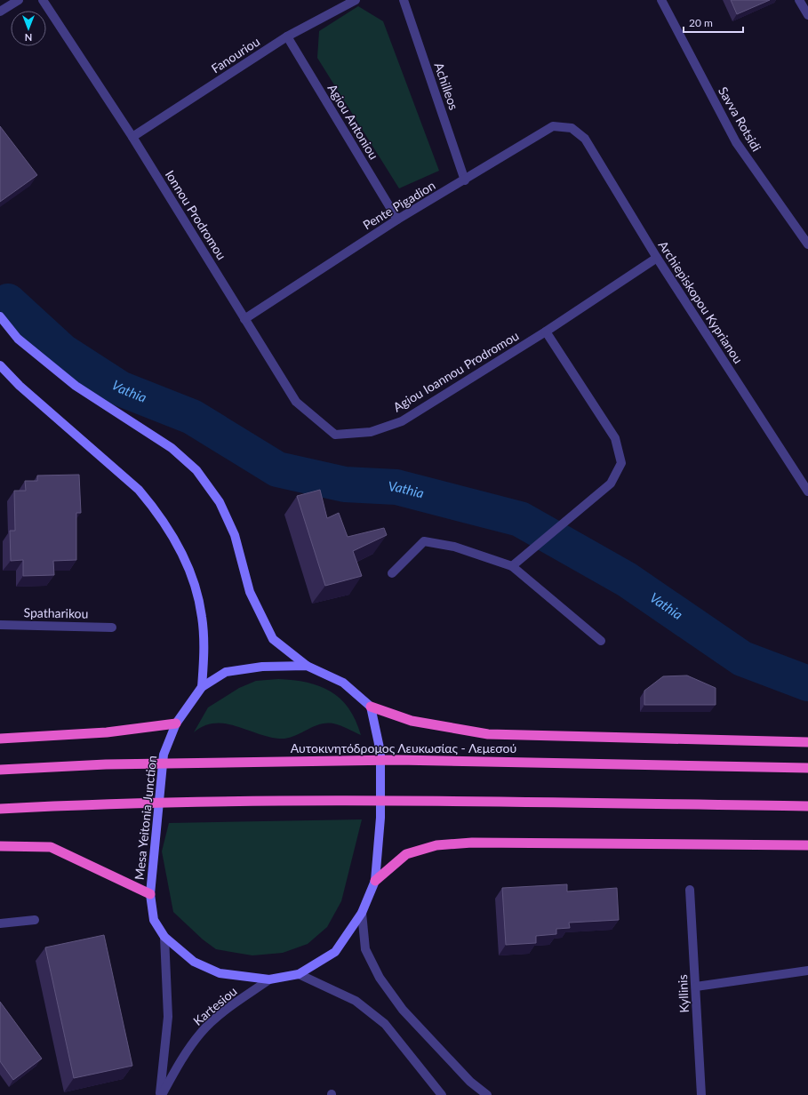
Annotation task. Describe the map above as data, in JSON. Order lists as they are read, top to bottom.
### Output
{
  "streets": {
    "highway": ["Αυτοκινητόδρομος Λευκωσίας - Λεμεσού"],
    "main road": ["Mesa Yeitonia Junction"],
    "street": [
      "Fanouriou",
      "Achilleos",
      "Savva Rotsidi",
      "Agiou Antoniou",
      "Pente Pigadion",
      "Ionnou Prodromou",
      "Archiepiskopou Kyprianou",
      "Agiou Ioannou Prodromou",
      "Spatharikou",
      "Kyllinis",
      "Kartesiou"
    ]
  },
  "crossings": [
    ["Fanouriou", "Agiou Antoniou"],
    ["Fanouriou", "Ionnou Prodromou"],
    ["Achilleos", "Pente Pigadion"],
    ["Agiou Antoniou", "Pente Pigadion"],
    ["Pente Pigadion", "Ionnou Prodromou"],
    ["Pente Pigadion", "Archiepiskopou Kyprianou"],
    ["Ionnou Prodromou", "Agiou Ioannou Prodromou"],
    ["Archiepiskopou Kyprianou", "Agiou Ioannou Prodromou"],
    ["Mesa Yeitonia Junction", "Kartesiou"]
  ],
  "water": ["Vathia"],
  "scale_bar": "20 m",
  "north": "bottom"
}
